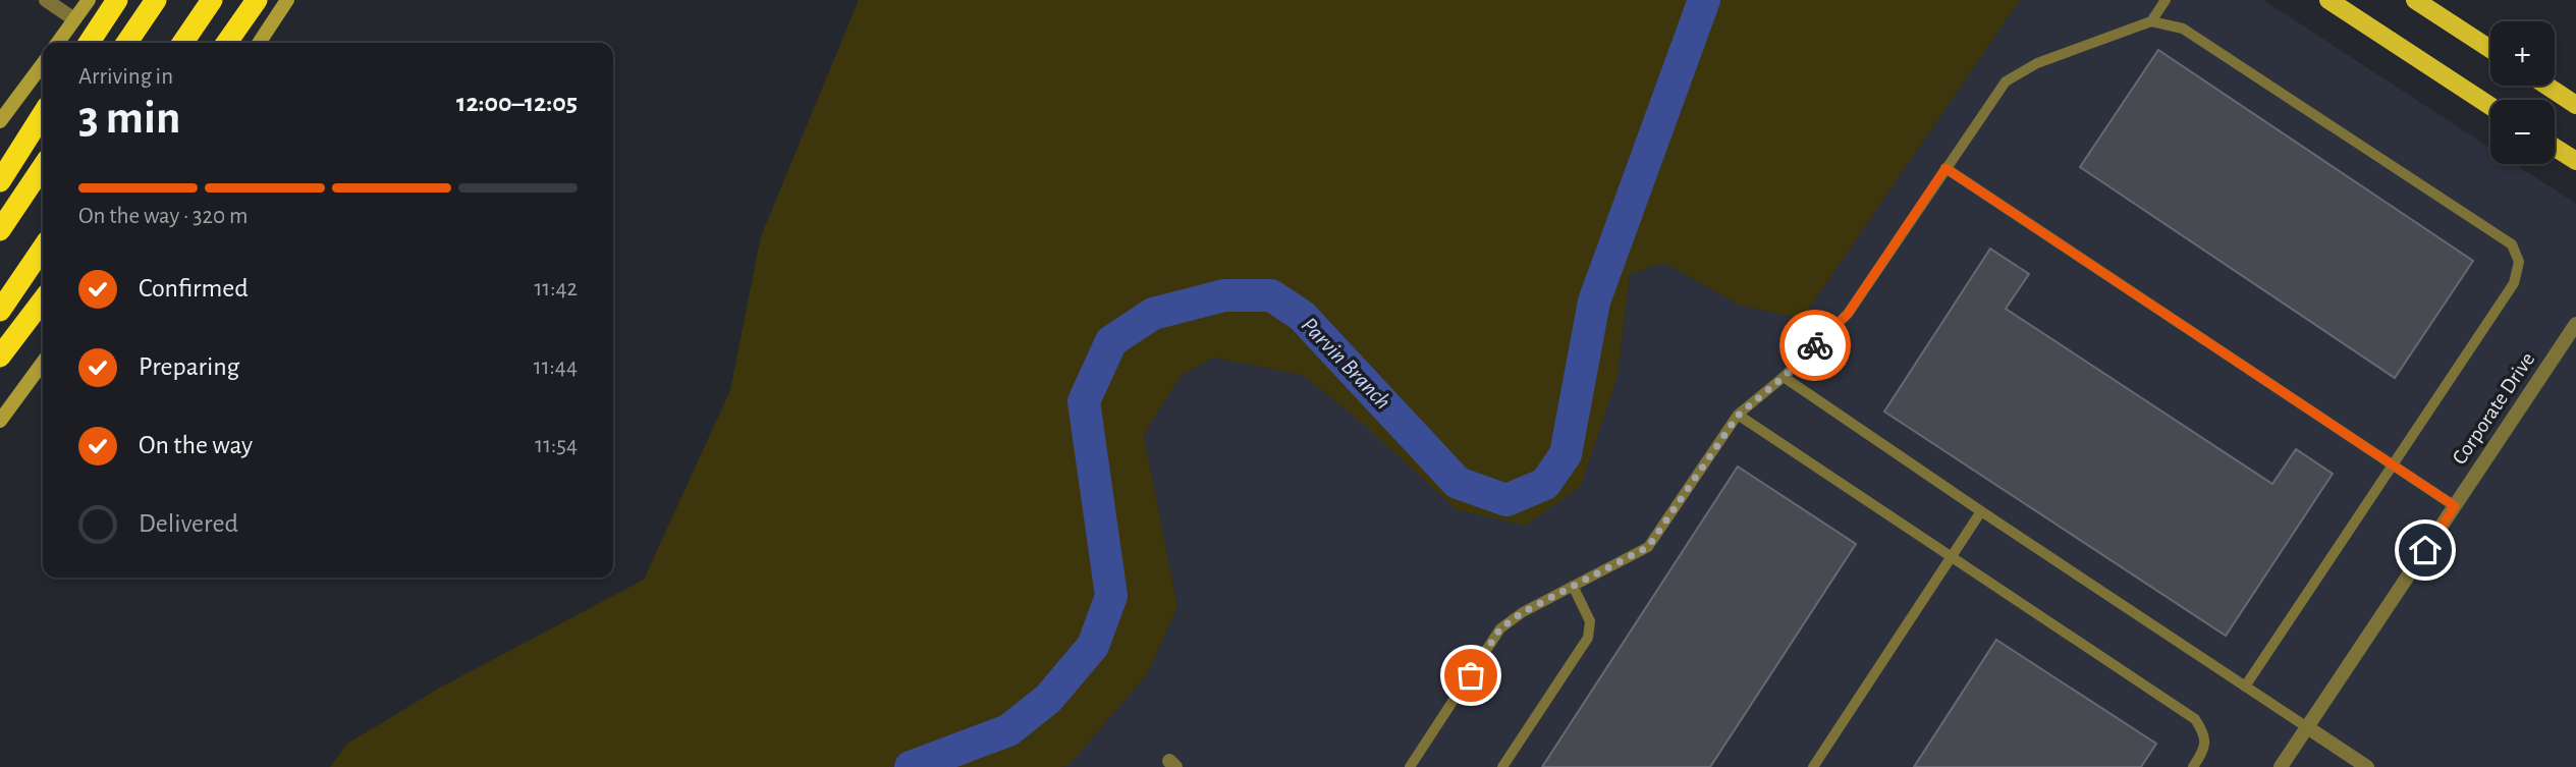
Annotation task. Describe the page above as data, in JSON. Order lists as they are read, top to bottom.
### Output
{
  "streets": {
    "street": ["Corporate Drive"]
  },
  "water": ["Parvin Branch"],
  "page": {
    "map_buttons": ["+", "−"],
    "heading": ["3 min", "Arriving in", "12:00–12:05"],
    "bar": "On the way · 320 m",
    "list": [
      ["Confirmed", "11:42"],
      ["Preparing", "11:44"],
      ["On the way", "11:54"],
      "Delivered"
    ]
  }
}
